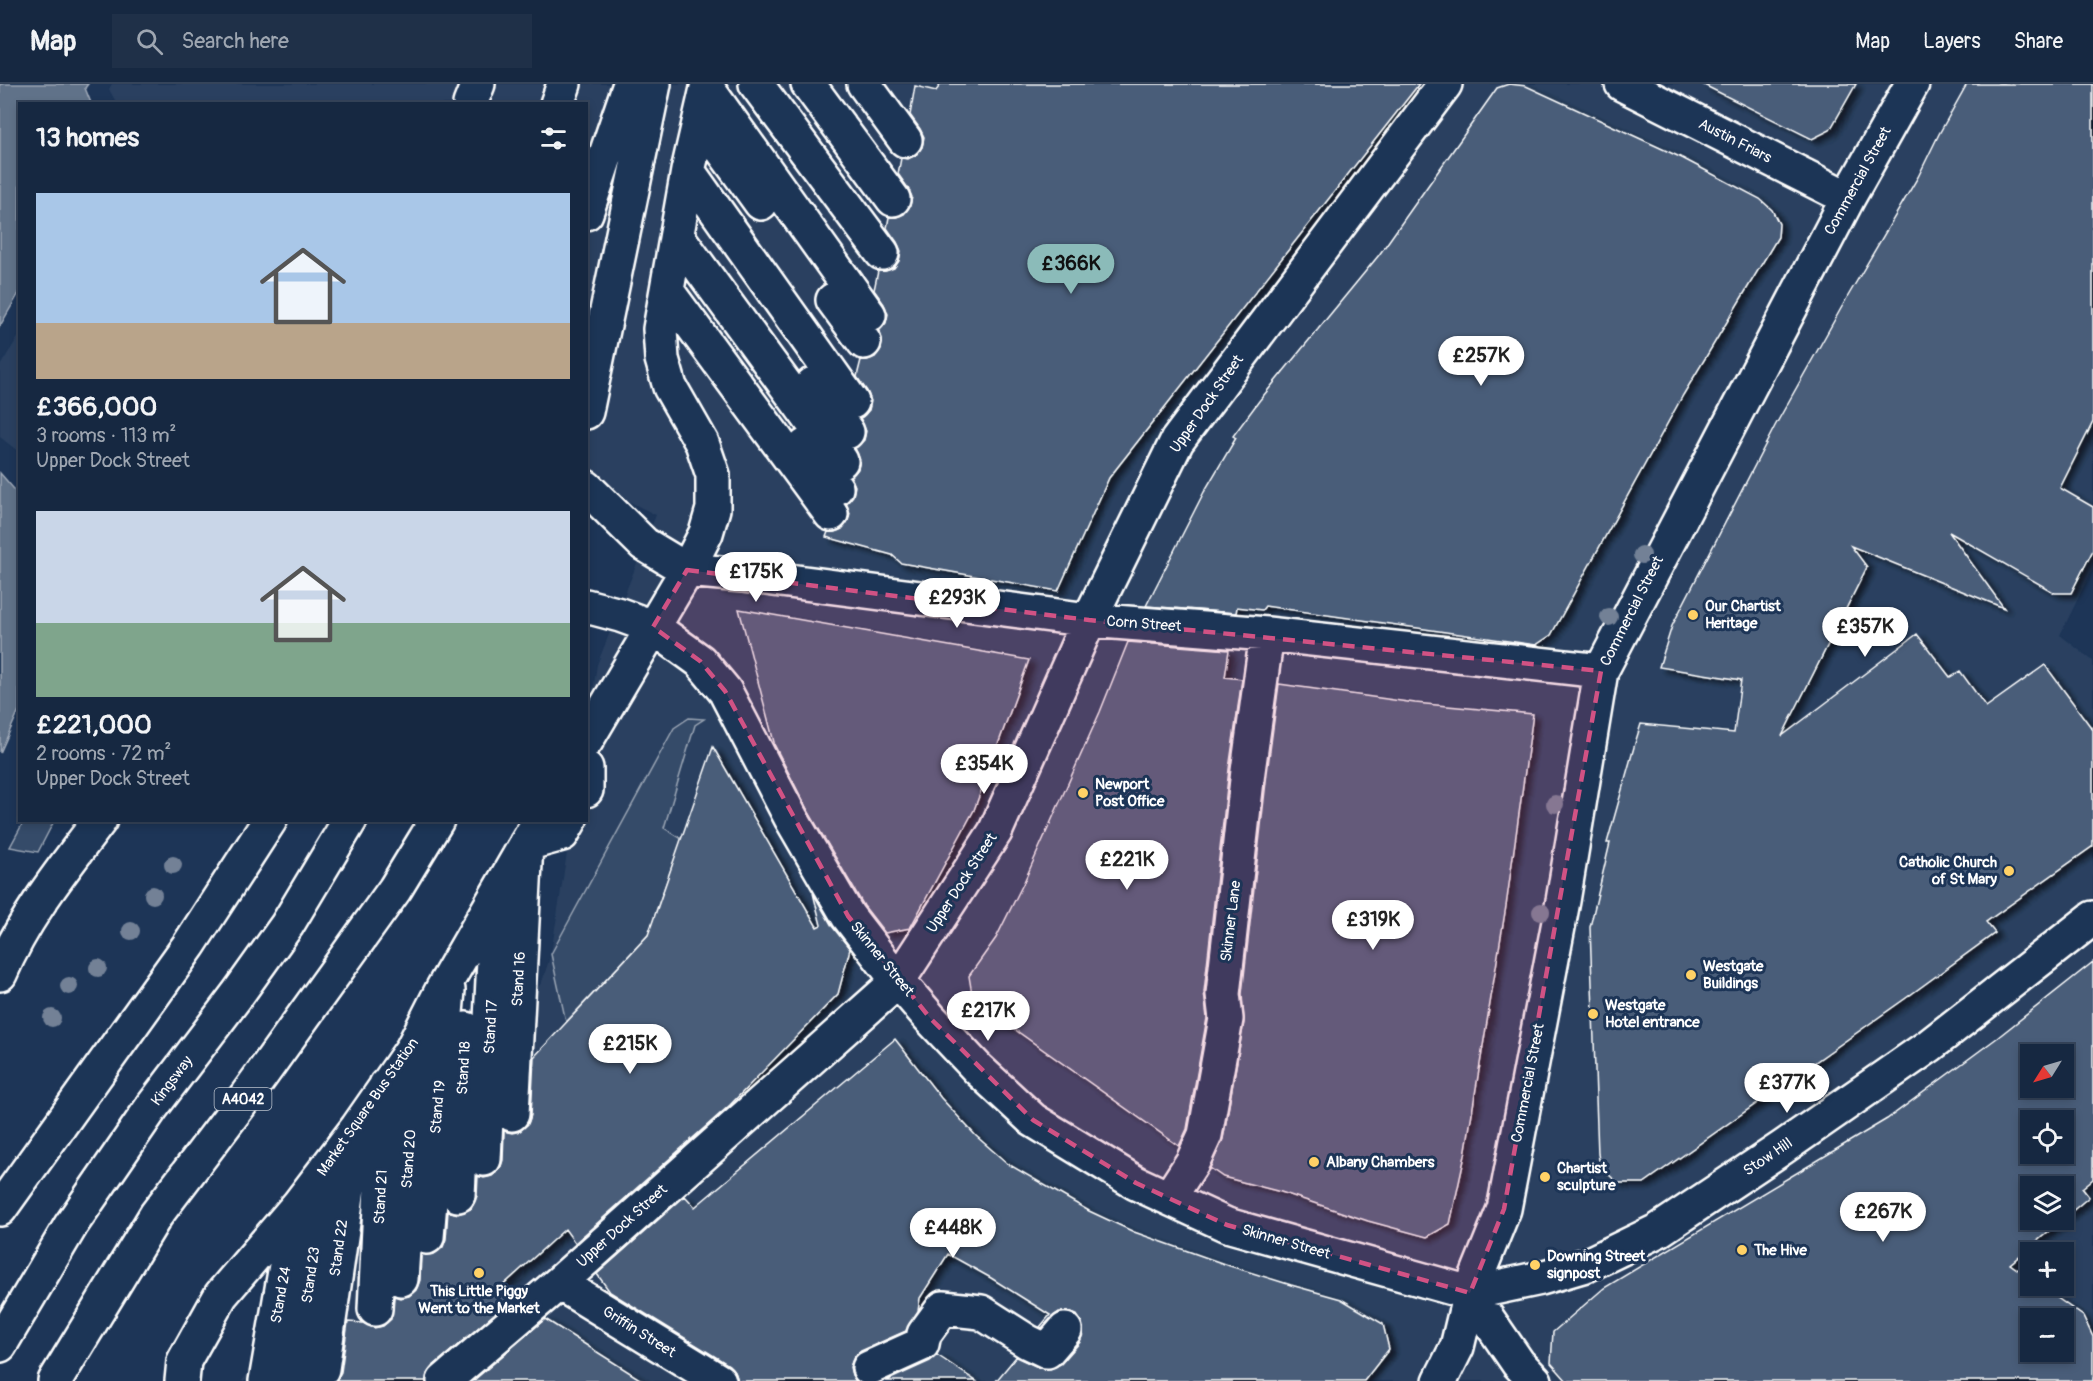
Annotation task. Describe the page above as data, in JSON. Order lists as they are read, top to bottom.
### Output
{
  "streets": {
    "street": [
      "Austin Friars",
      "Commercial Street",
      "Upper Dock Street",
      "Corn Street",
      "Skinner Lane",
      "Skinner Street",
      "Stand 16",
      "Stand 17",
      "Stand 18",
      "Kingsway",
      "A4042",
      "Market Square Bus Station",
      "Stand 19",
      "Stow Hill",
      "Stand 20",
      "Stand 21",
      "Stand 22",
      "Stand 23",
      "Stand 24",
      "Griffin Street"
    ]
  },
  "crossings": [
    ["Austin Friars", "Commercial Street"],
    ["Commercial Street", "Corn Street"],
    ["Commercial Street", "Skinner Street"],
    ["Commercial Street", "Stow Hill"],
    ["Upper Dock Street", "Corn Street"],
    ["Upper Dock Street", "Skinner Street"],
    ["Upper Dock Street", "Griffin Street"],
    ["Corn Street", "Skinner Lane"],
    ["Skinner Lane", "Skinner Street"],
    ["Skinner Street", "Stow Hill"],
    ["Stand 16", "Market Square Bus Station"],
    ["Stand 17", "Market Square Bus Station"],
    ["Stand 18", "Market Square Bus Station"],
    ["Market Square Bus Station", "Stand 19"],
    ["Market Square Bus Station", "Stand 20"],
    ["Market Square Bus Station", "Stand 21"],
    ["Market Square Bus Station", "Stand 22"],
    ["Market Square Bus Station", "Stand 23"],
    ["Market Square Bus Station", "Stand 24"],
    ["Stand 22", "Stand 23"]
  ],
  "places": [
    "Our Chartist Heritage",
    "Newport Post Office",
    "Catholic Church of St Mary",
    "Westgate Buildings",
    "Westgate Hotel entrance",
    "Albany Chambers",
    "Chartist sculpture",
    "The Hive",
    "Downing Street signpost",
    "This Little Piggy Went to the Market"
  ],
  "north": "bottom left",
  "page": {
    "header": "Map",
    "search": "Search here",
    "nav": ["Map", "Layers", "Share"],
    "heading": "13 homes",
    "list": [
      {
        "name": "£366,000",
        "note": "3 rooms · 113 m² · Upper Dock Street"
      },
      {
        "name": "£221,000",
        "note": "2 rooms · 72 m² · Upper Dock Street"
      }
    ],
    "price": [
      "£366K",
      "£257K",
      "£175K",
      "£293K",
      "£357K",
      "£354K",
      "£221K",
      "£319K",
      "£217K",
      "£215K",
      "£377K",
      "£267K",
      "£448K"
    ],
    "map_buttons": ["+", "−"]
  }
}
